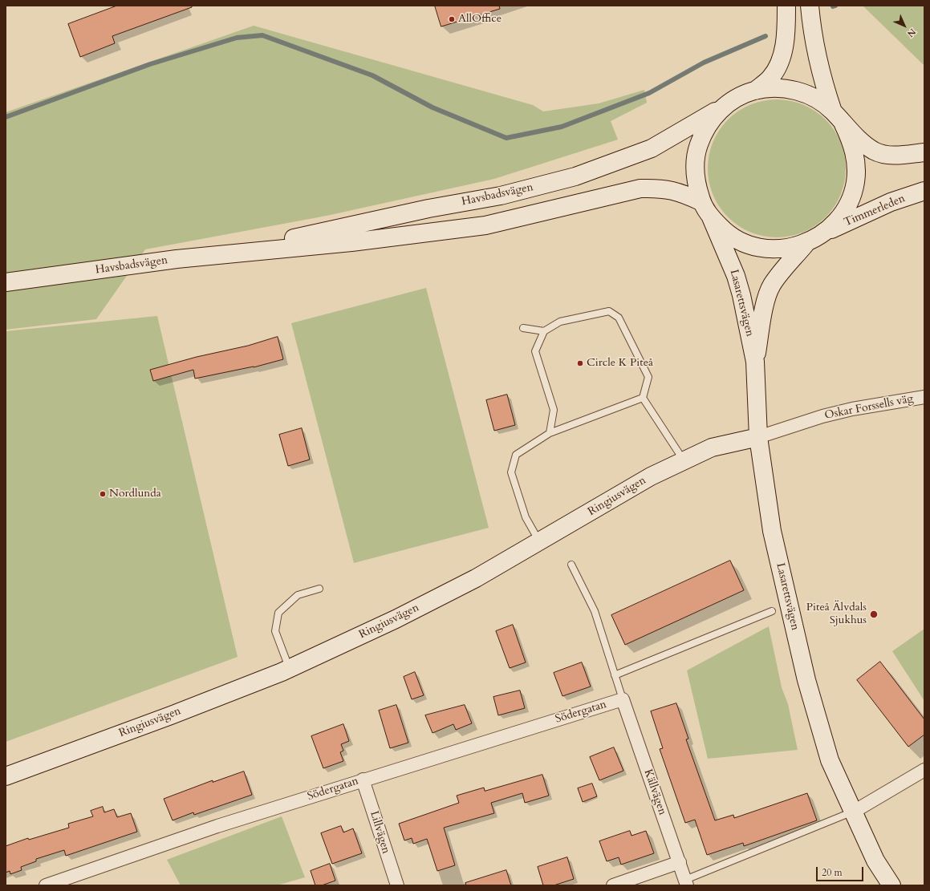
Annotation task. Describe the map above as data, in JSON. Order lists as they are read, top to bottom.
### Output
{
  "streets": {
    "main road": [
      "Havsbadsvägen",
      "Timmerleden",
      "Lasarettsvägen",
      "Ringiusvägen"
    ],
    "street": [
      "Oskar Forssells väg",
      "Södergatan",
      "Källvägen",
      "Lillvägen"
    ]
  },
  "crossings": [
    ["Lasarettsvägen", "Oskar Forssells väg"],
    ["Lasarettsvägen", "Ringiusvägen"],
    ["Oskar Forssells väg", "Ringiusvägen"],
    ["Södergatan", "Källvägen"],
    ["Södergatan", "Lillvägen"]
  ],
  "places": [
    "AllOffice",
    "Circle K Piteå",
    "Nordlunda",
    "Piteå Älvdals Sjukhus"
  ],
  "scale_bar": "20 m",
  "north": "bottom right"
}
